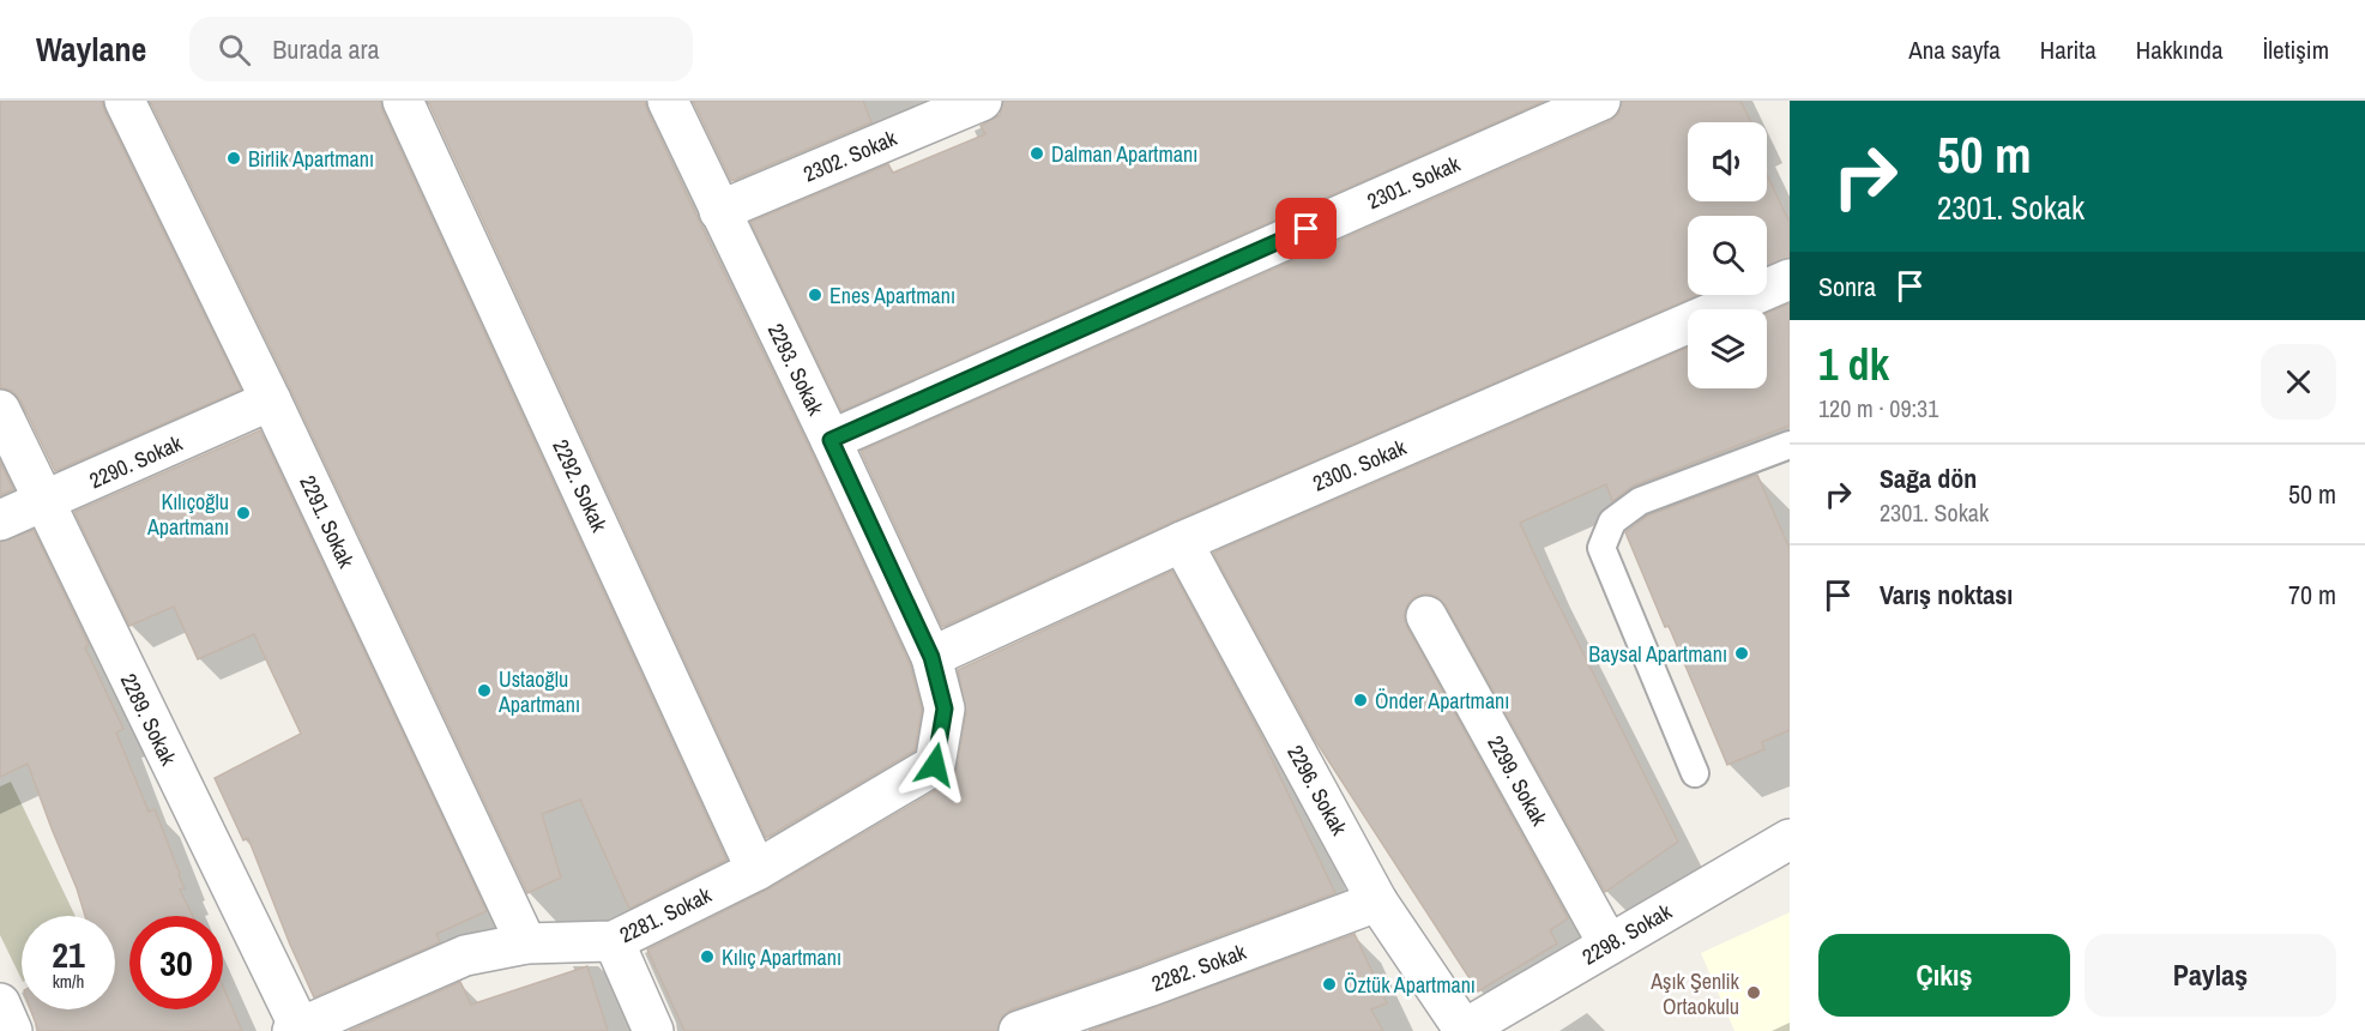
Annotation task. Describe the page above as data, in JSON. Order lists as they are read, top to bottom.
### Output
{
  "streets": {
    "street": [
      "2302. Sokak",
      "2301. Sokak",
      "2293. Sokak",
      "2290. Sokak",
      "2300. Sokak",
      "2292. Sokak",
      "2291. Sokak",
      "2289. Sokak",
      "2299. Sokak",
      "2296. Sokak",
      "2281. Sokak",
      "2298. Sokak",
      "2282. Sokak"
    ]
  },
  "crossings": [
    ["2302. Sokak", "2293. Sokak"],
    ["2301. Sokak", "2293. Sokak"],
    ["2293. Sokak", "2300. Sokak"],
    ["2293. Sokak", "2281. Sokak"],
    ["2290. Sokak", "2291. Sokak"],
    ["2290. Sokak", "2289. Sokak"],
    ["2300. Sokak", "2296. Sokak"],
    ["2292. Sokak", "2281. Sokak"],
    ["2291. Sokak", "2281. Sokak"],
    ["2289. Sokak", "2281. Sokak"],
    ["2299. Sokak", "2298. Sokak"],
    ["2296. Sokak", "2298. Sokak"],
    ["2296. Sokak", "2282. Sokak"]
  ],
  "places": [
    "Dalman Apartmanı",
    "Birlik Apartmanı",
    "Enes Apartmanı",
    "Kılıçoğlu Apartmanı",
    "Baysal Apartmanı",
    "Ustaoğlu Apartmanı",
    "Önder Apartmanı",
    "Kılıç Apartmanı",
    "Öztük Apartmanı",
    "Aşık Şenlik Ortaokulu"
  ],
  "page": {
    "header": "Waylane",
    "search": "Burada ara",
    "nav": [
      "Ana sayfa",
      "Harita",
      "Hakkında",
      "İletişim"
    ],
    "turn": ["50 m", "2301. Sokak"],
    "then": "Sonra",
    "heading": ["1 dk", "120 m · 09:31"],
    "list": [
      {
        "name": "Sağa dön",
        "note": "2301. Sokak",
        "value": "50 m"
      },
      {
        "name": "Varış noktası",
        "value": "70 m"
      }
    ],
    "speed": "21 km/h",
    "limit": "30",
    "buttons": ["Çıkış", "Paylaş"]
  }
}
